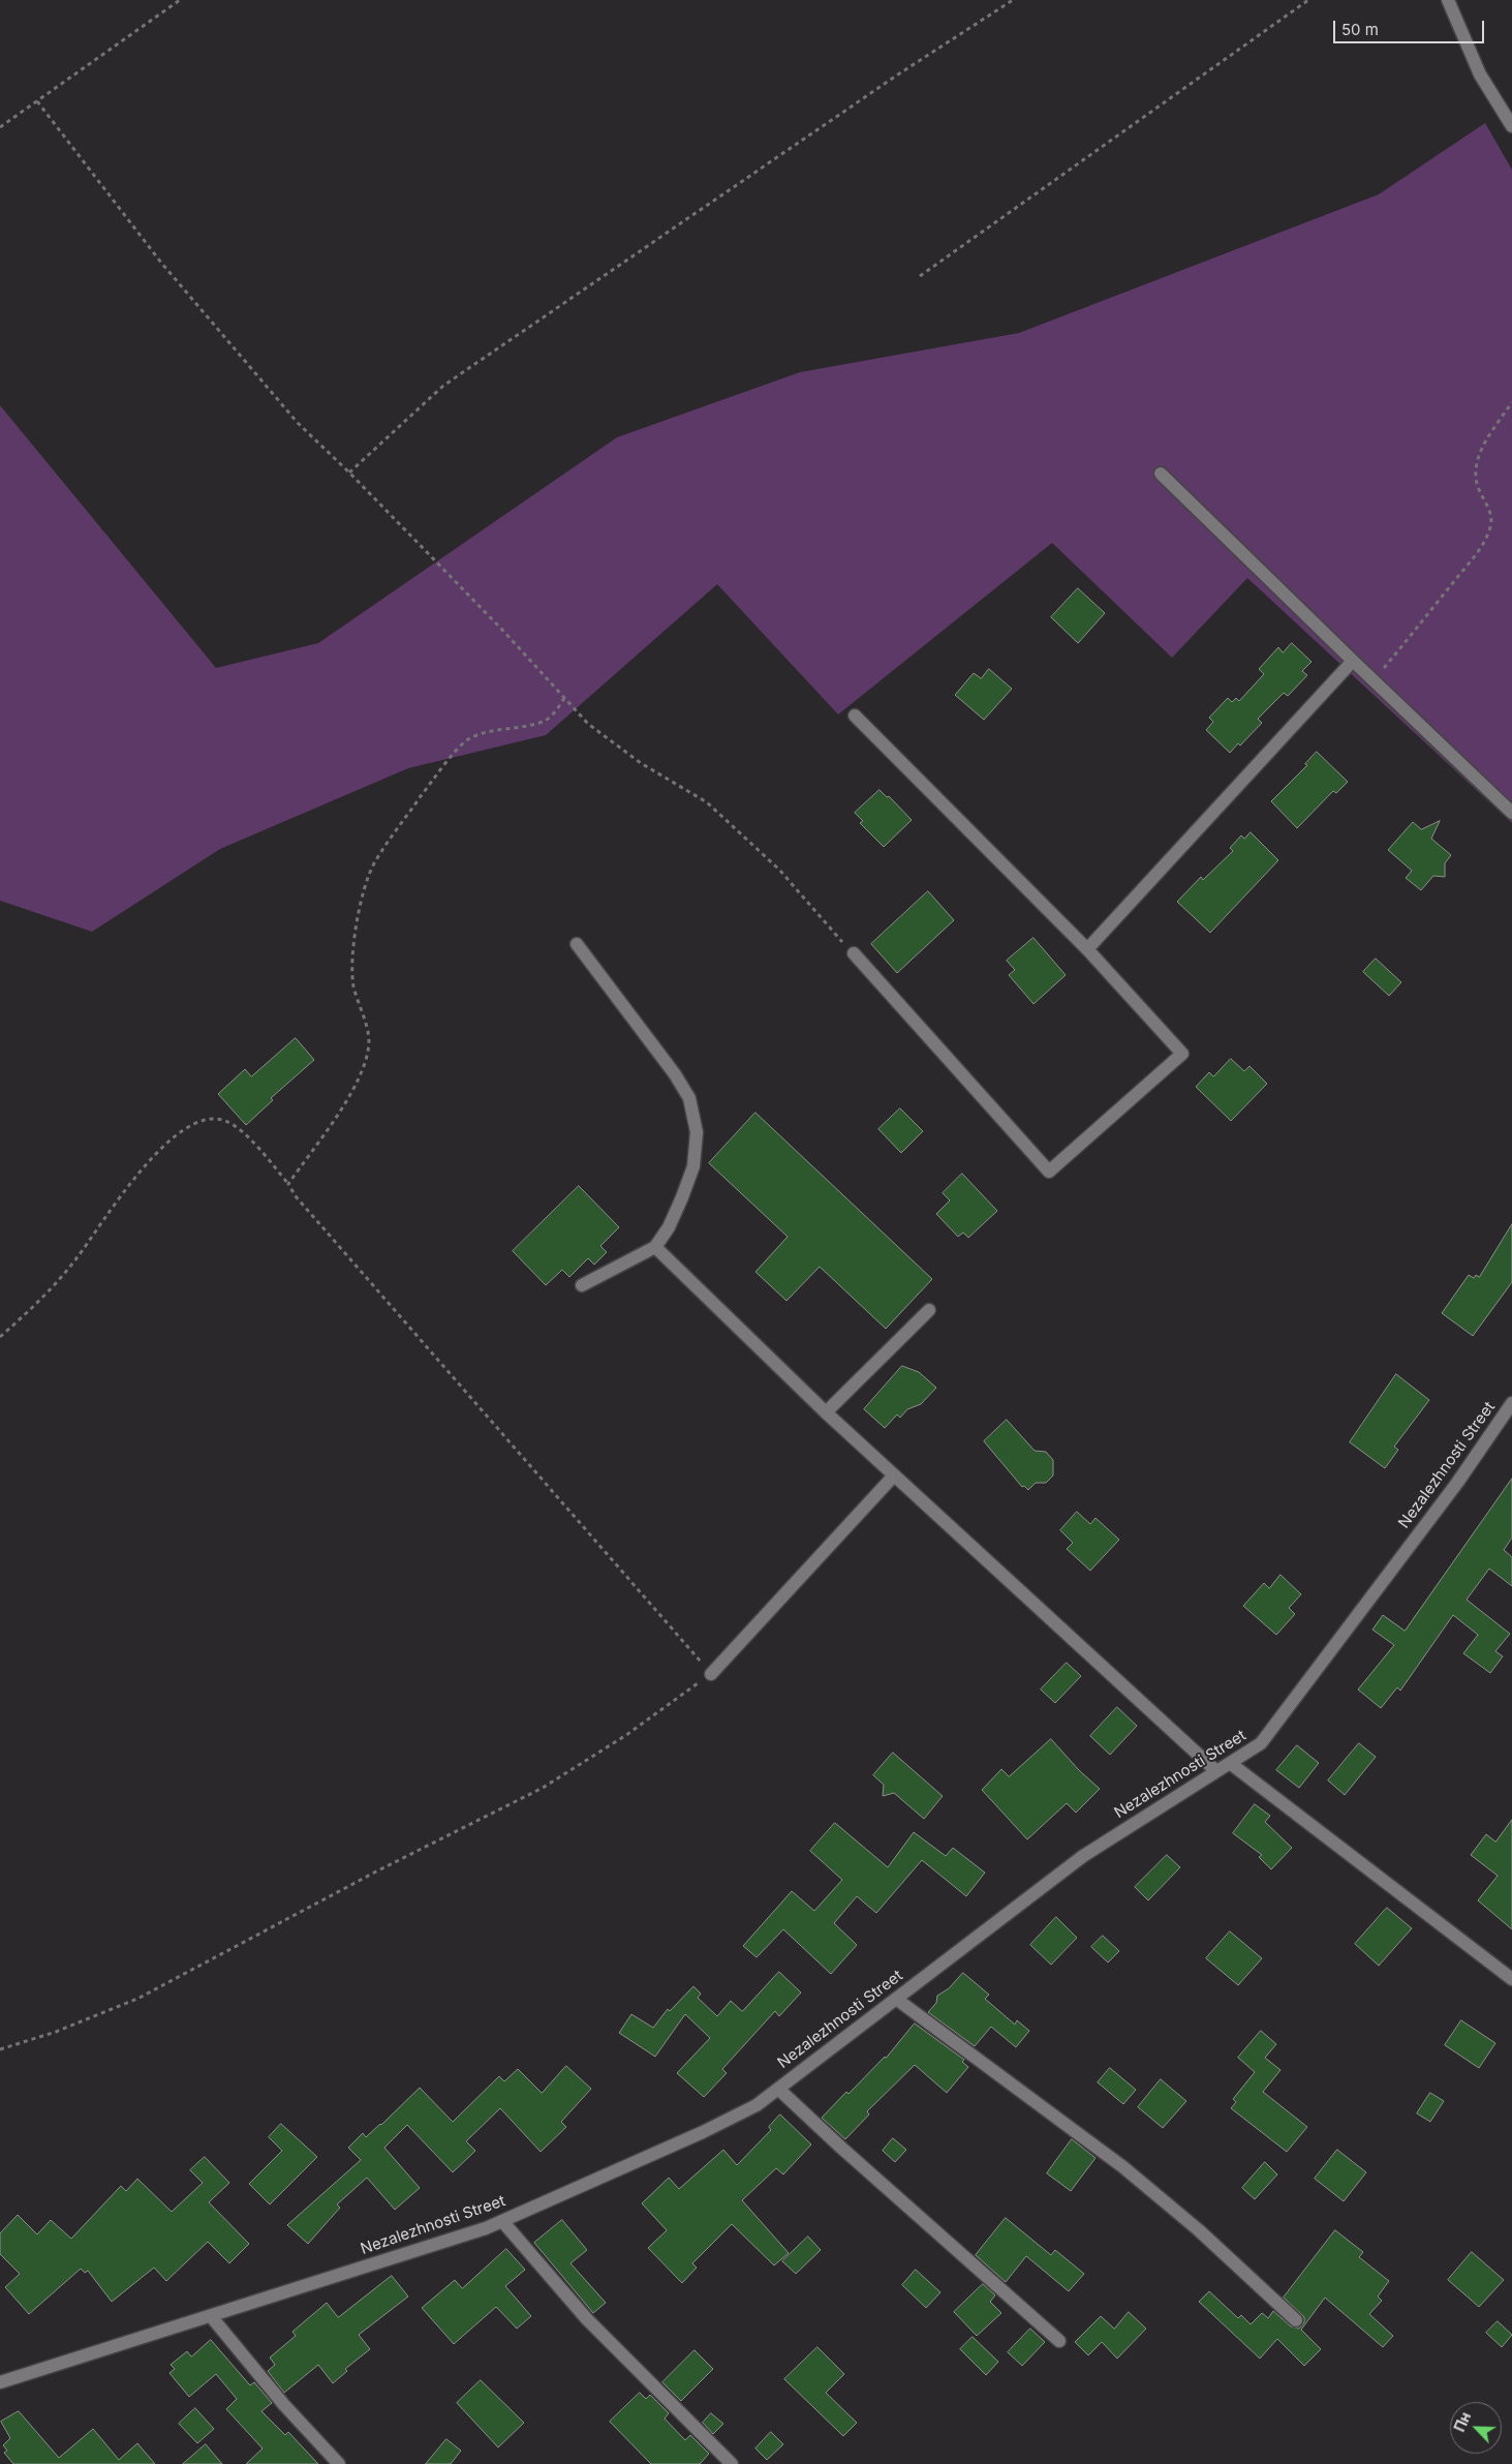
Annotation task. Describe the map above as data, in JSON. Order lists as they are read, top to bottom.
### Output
{
  "streets": {
    "street": ["Nezalezhnosti Street"]
  },
  "scale_bar": "50 m",
  "north": "top left"
}
